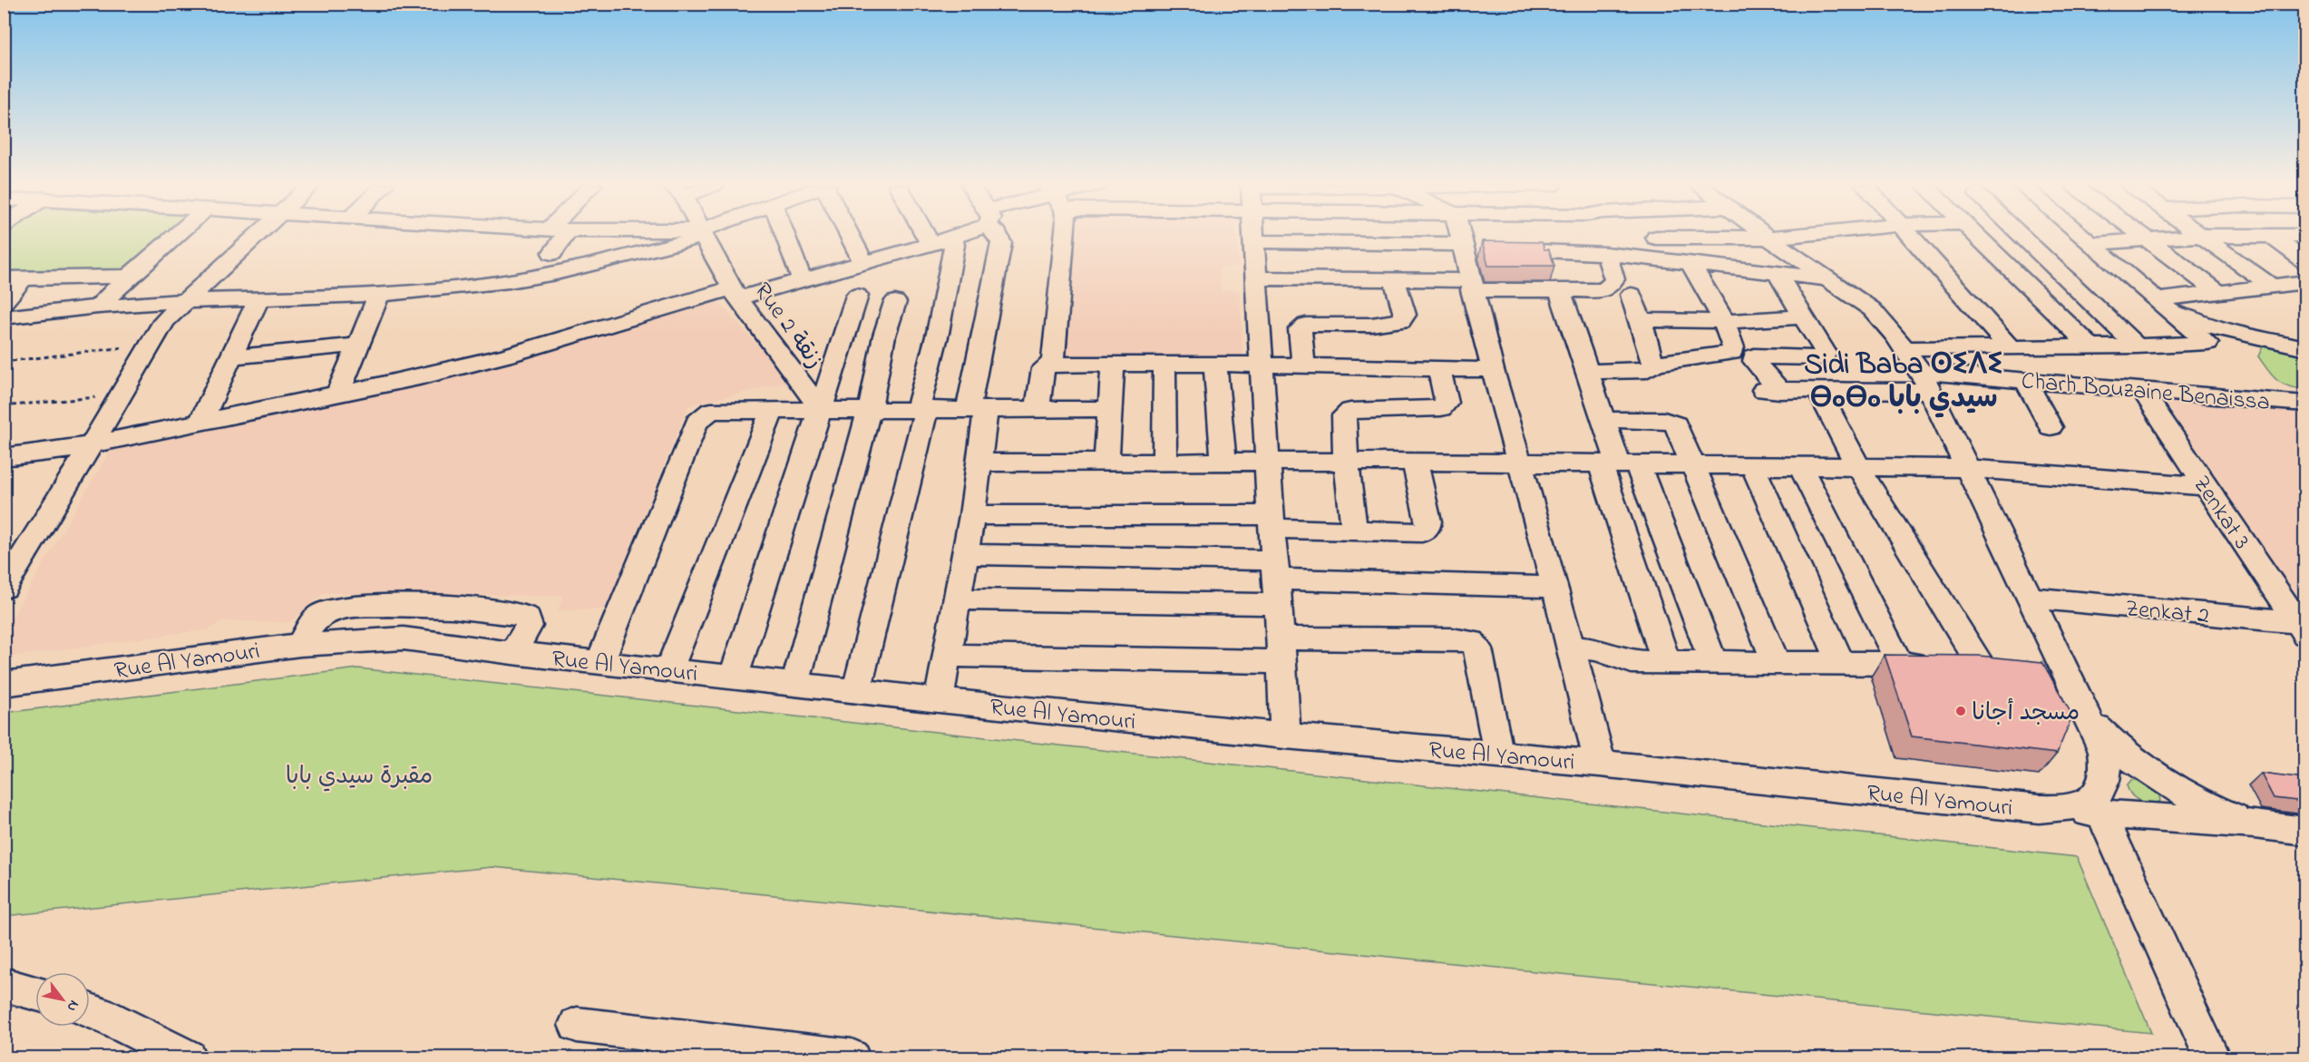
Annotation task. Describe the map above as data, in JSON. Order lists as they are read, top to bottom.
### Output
{
  "streets": {
    "street": [
      "Rue 2 زنقة",
      "Charh Bouzaine Benaissa",
      "Zenkat 3",
      "Zenkat 2",
      "Rue Al Yamouri"
    ]
  },
  "crossings": [
    ["Charh Bouzaine Benaissa", "Zenkat 3"],
    ["Zenkat 3", "Zenkat 2"]
  ],
  "districts": ["Sidi Baba ⵙⵉⴷⵉ ⴱⴰⴱⴰ سيدي بابا"],
  "parks": ["مقبرة سيدي بابا"],
  "places": ["مسجد أجانا"],
  "north": "bottom right"
}
